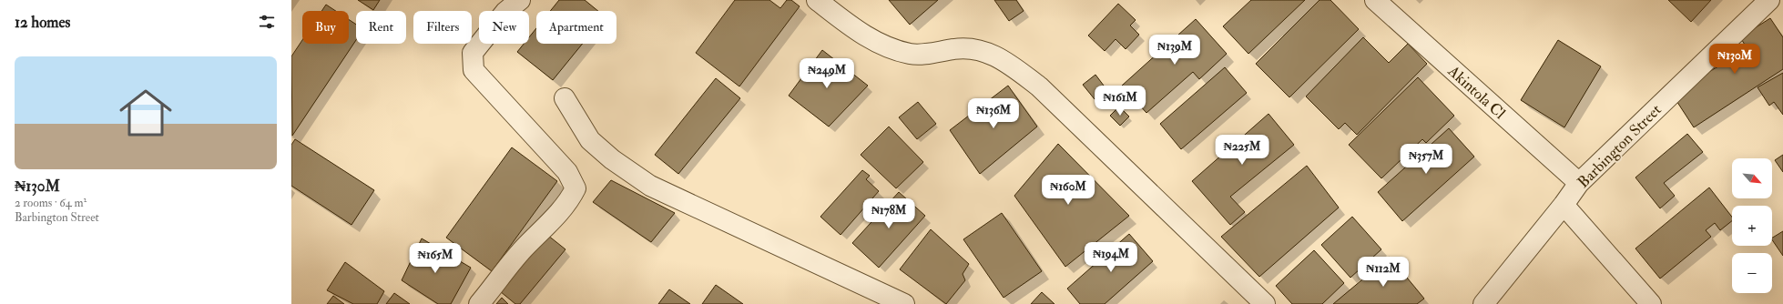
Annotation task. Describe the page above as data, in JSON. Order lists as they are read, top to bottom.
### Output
{
  "streets": {
    "street": ["Akintola Cl", "Barbington Street"]
  },
  "crossings": [
    ["Akintola Cl", "Barbington Street"]
  ],
  "north": "bottom right",
  "page": {
    "heading": "12 homes",
    "chip": [
      "Buy",
      "Rent",
      "Filters",
      "New",
      "Apartment"
    ],
    "price": [
      "₦139M",
      "₦130M",
      "₦249M",
      "₦161M",
      "₦136M",
      "₦225M",
      "₦357M",
      "₦160M",
      "₦178M",
      "₦194M",
      "₦165M",
      "₦112M"
    ],
    "list": [
      {
        "name": "₦130M",
        "note": "2 rooms · 64 m² · Barbington Street"
      }
    ],
    "map_buttons": ["+", "−"]
  }
}
